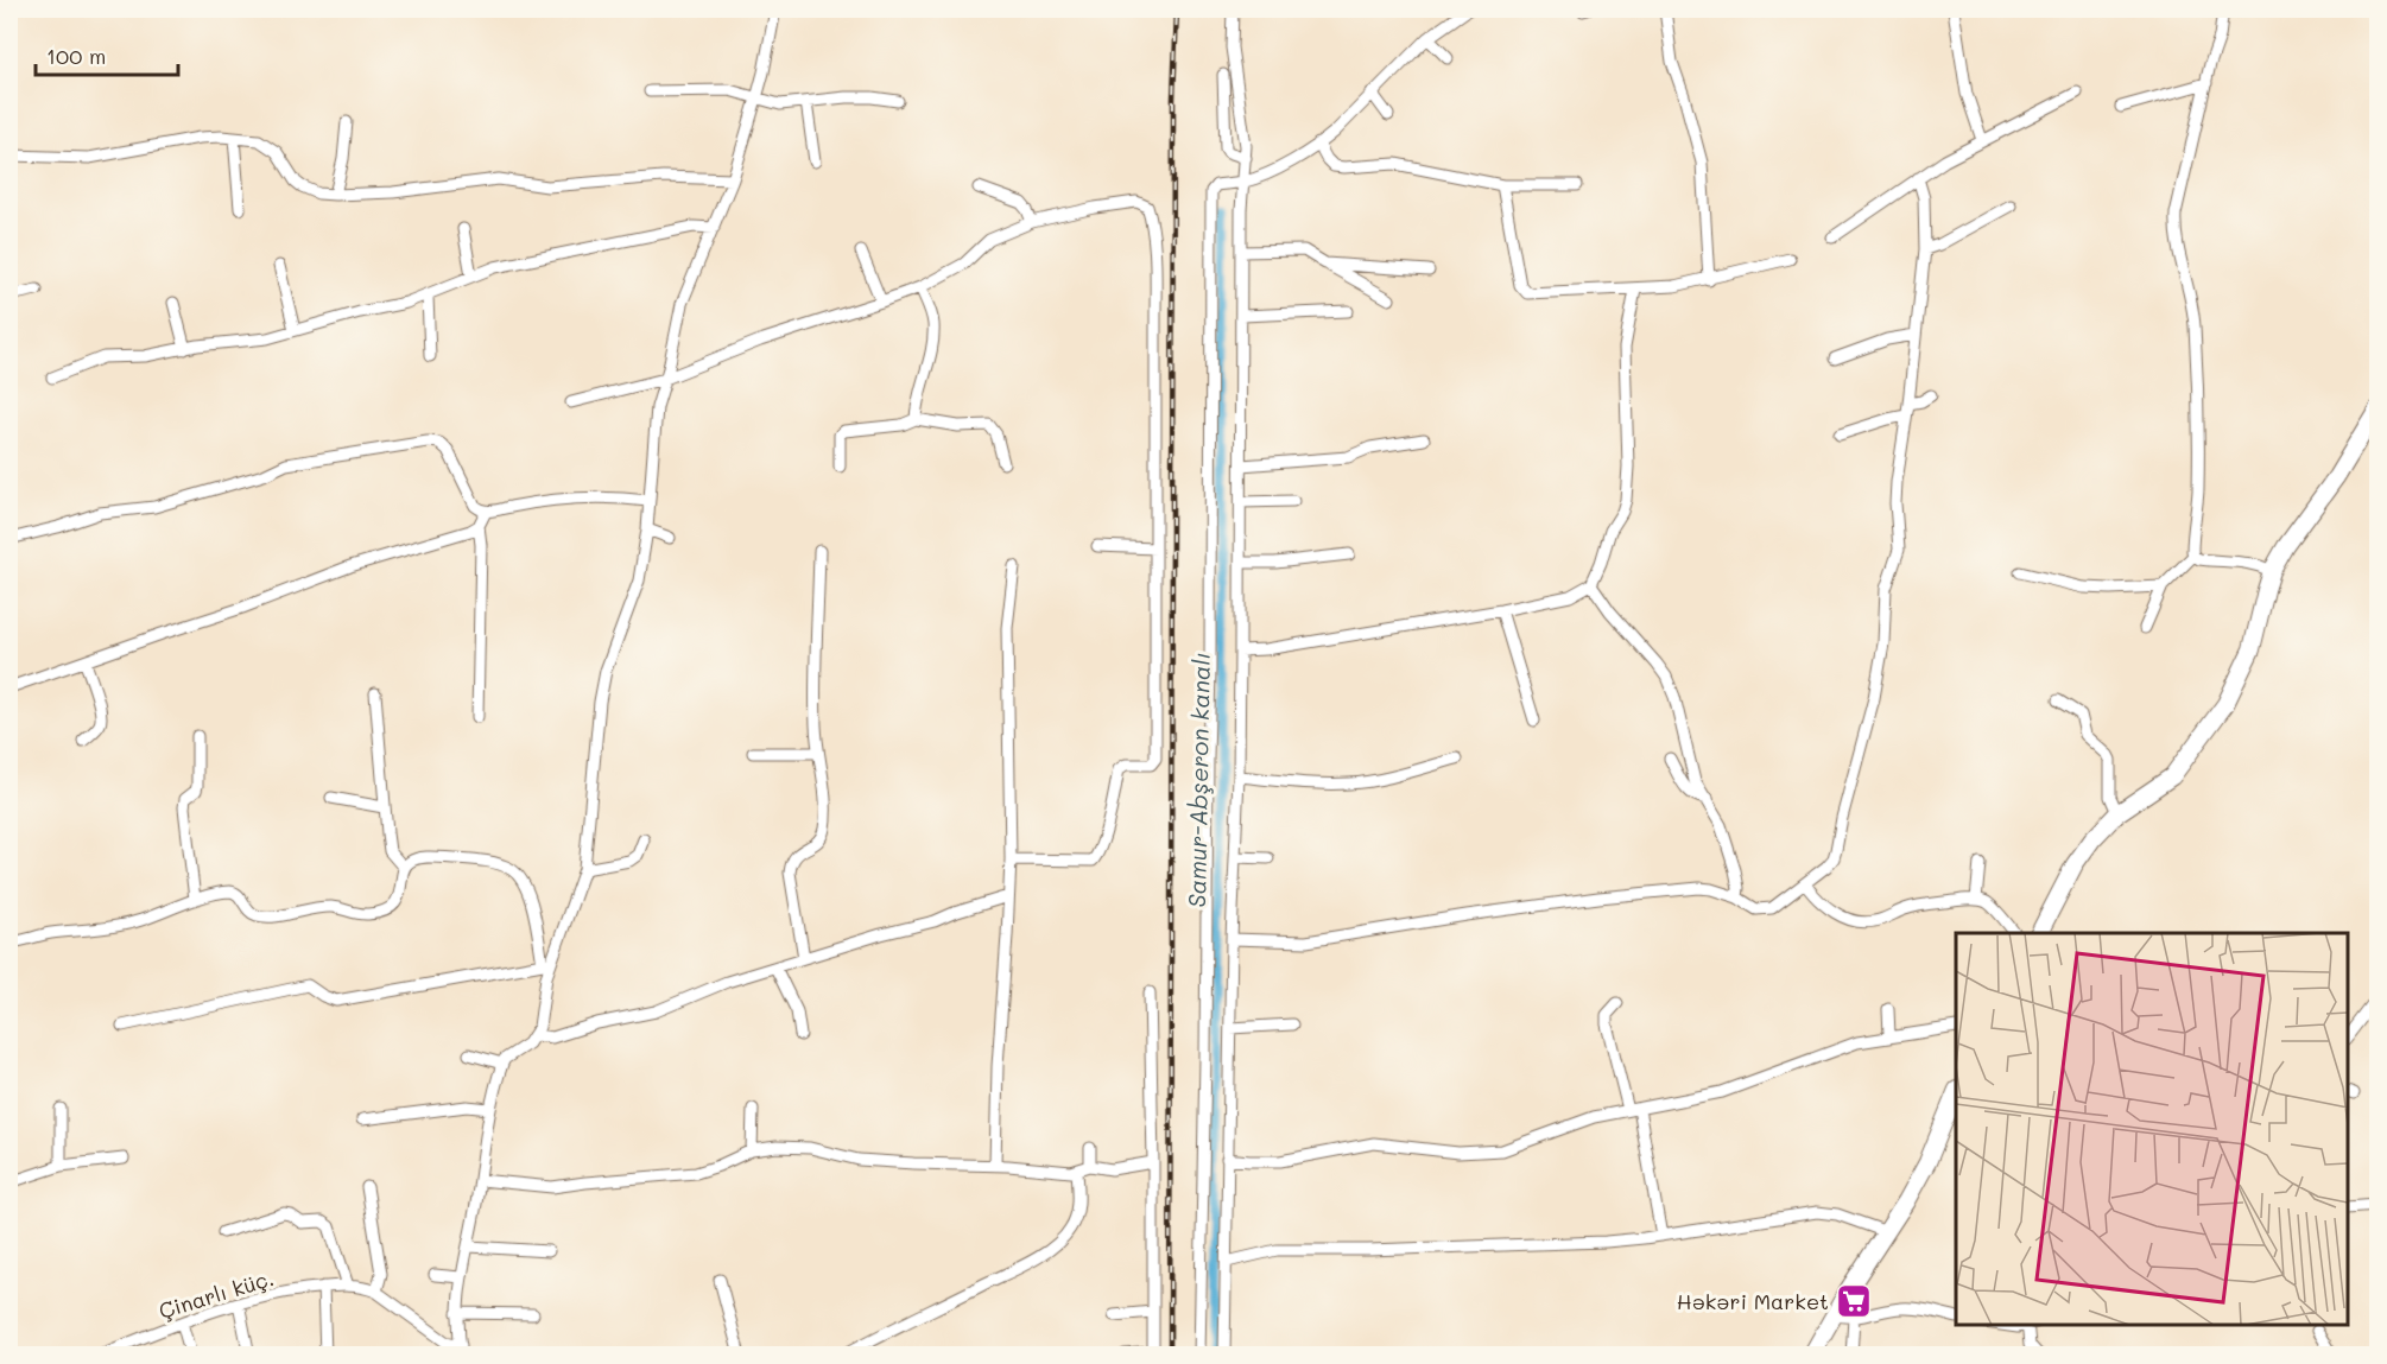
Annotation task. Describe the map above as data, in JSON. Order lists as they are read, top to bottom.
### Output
{
  "streets": {
    "street": ["Çinarlı küç."]
  },
  "water": ["Samur-Abşeron kanalı"],
  "places": {
    "supermarket": ["Həkəri Market"]
  },
  "scale_bar": "100 m"
}
